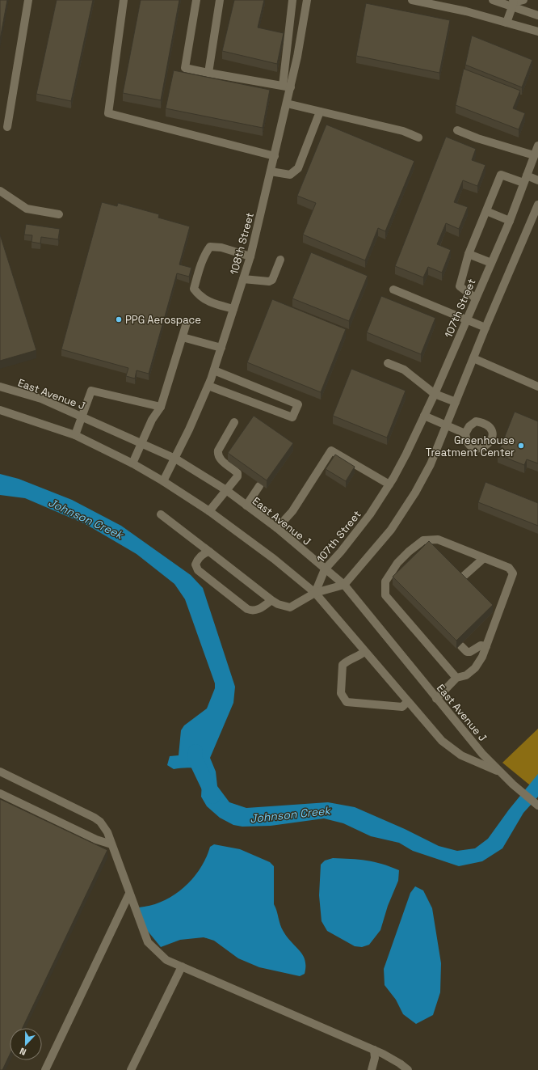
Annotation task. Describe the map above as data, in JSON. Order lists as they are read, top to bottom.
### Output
{
  "streets": {
    "street": ["108th Street", "107th Street", "East Avenue J"]
  },
  "crossings": [
    ["108th Street", "East Avenue J"],
    ["107th Street", "East Avenue J"]
  ],
  "water": ["Johnson Creek"],
  "places": ["PPG Aerospace", "Greenhouse Treatment Center"],
  "north": "bottom"
}
